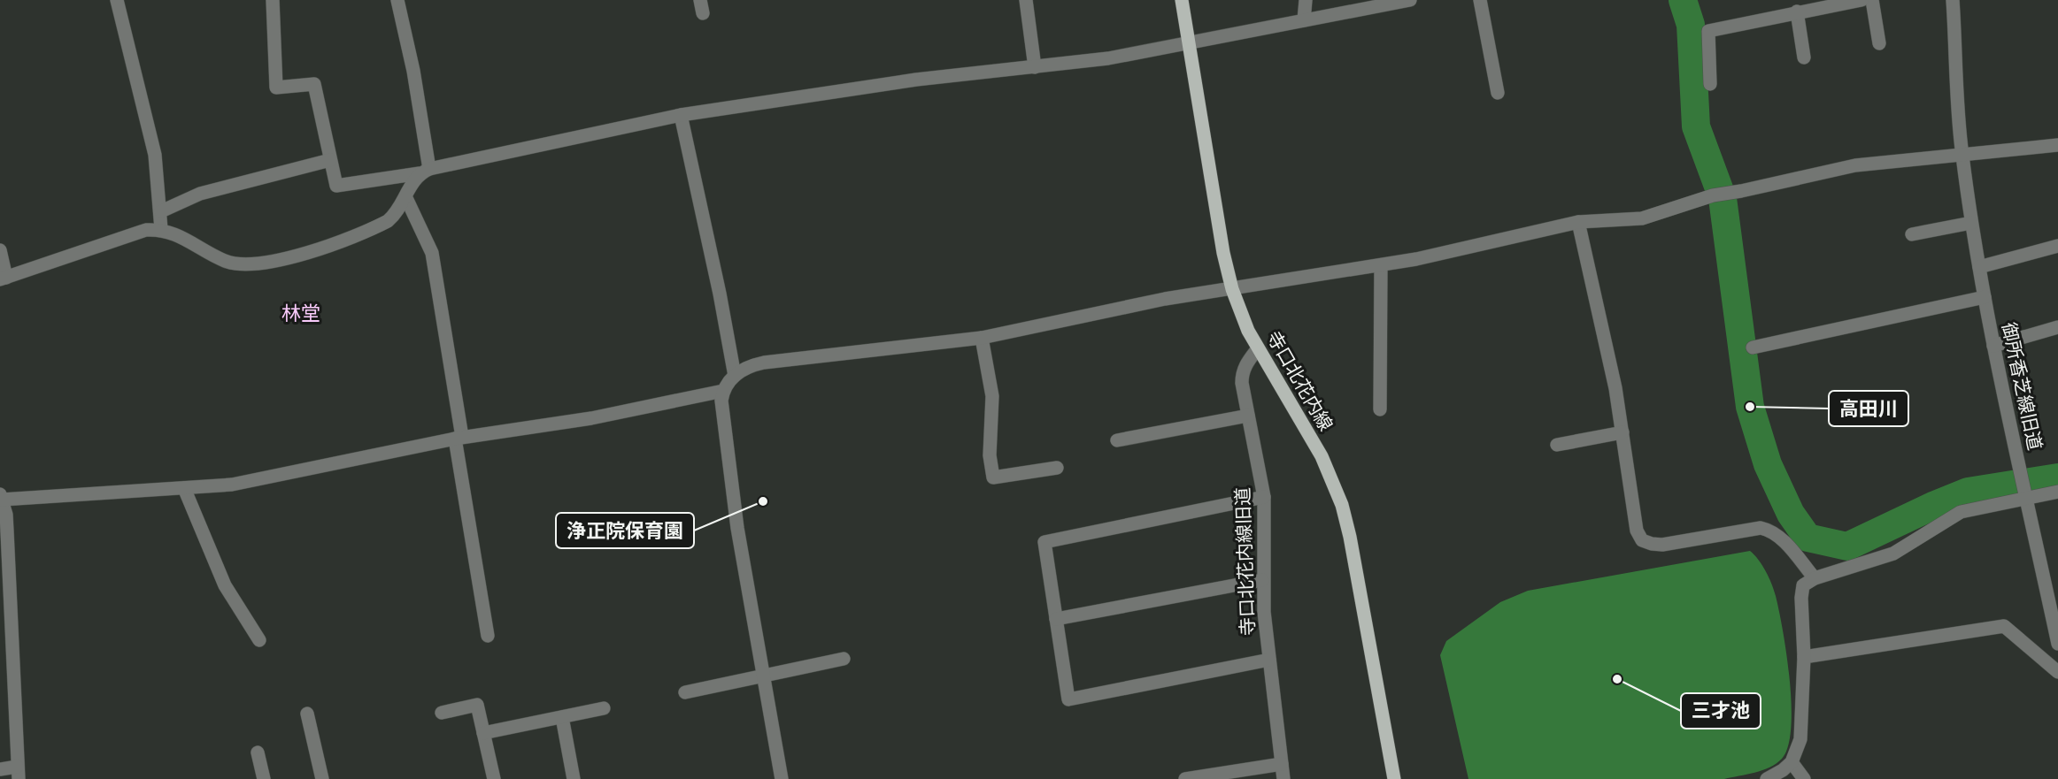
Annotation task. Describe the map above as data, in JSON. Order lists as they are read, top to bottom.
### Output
{
  "streets": {
    "main road": ["寺口北花内線"],
    "street": ["御所香芝線旧道", "寺口北花内線旧道"]
  },
  "crossings": [
    ["寺口北花内線", "寺口北花内線旧道"]
  ],
  "districts": ["林堂"],
  "places": ["高田川", "浄正院保育園", "三才池"]
}
